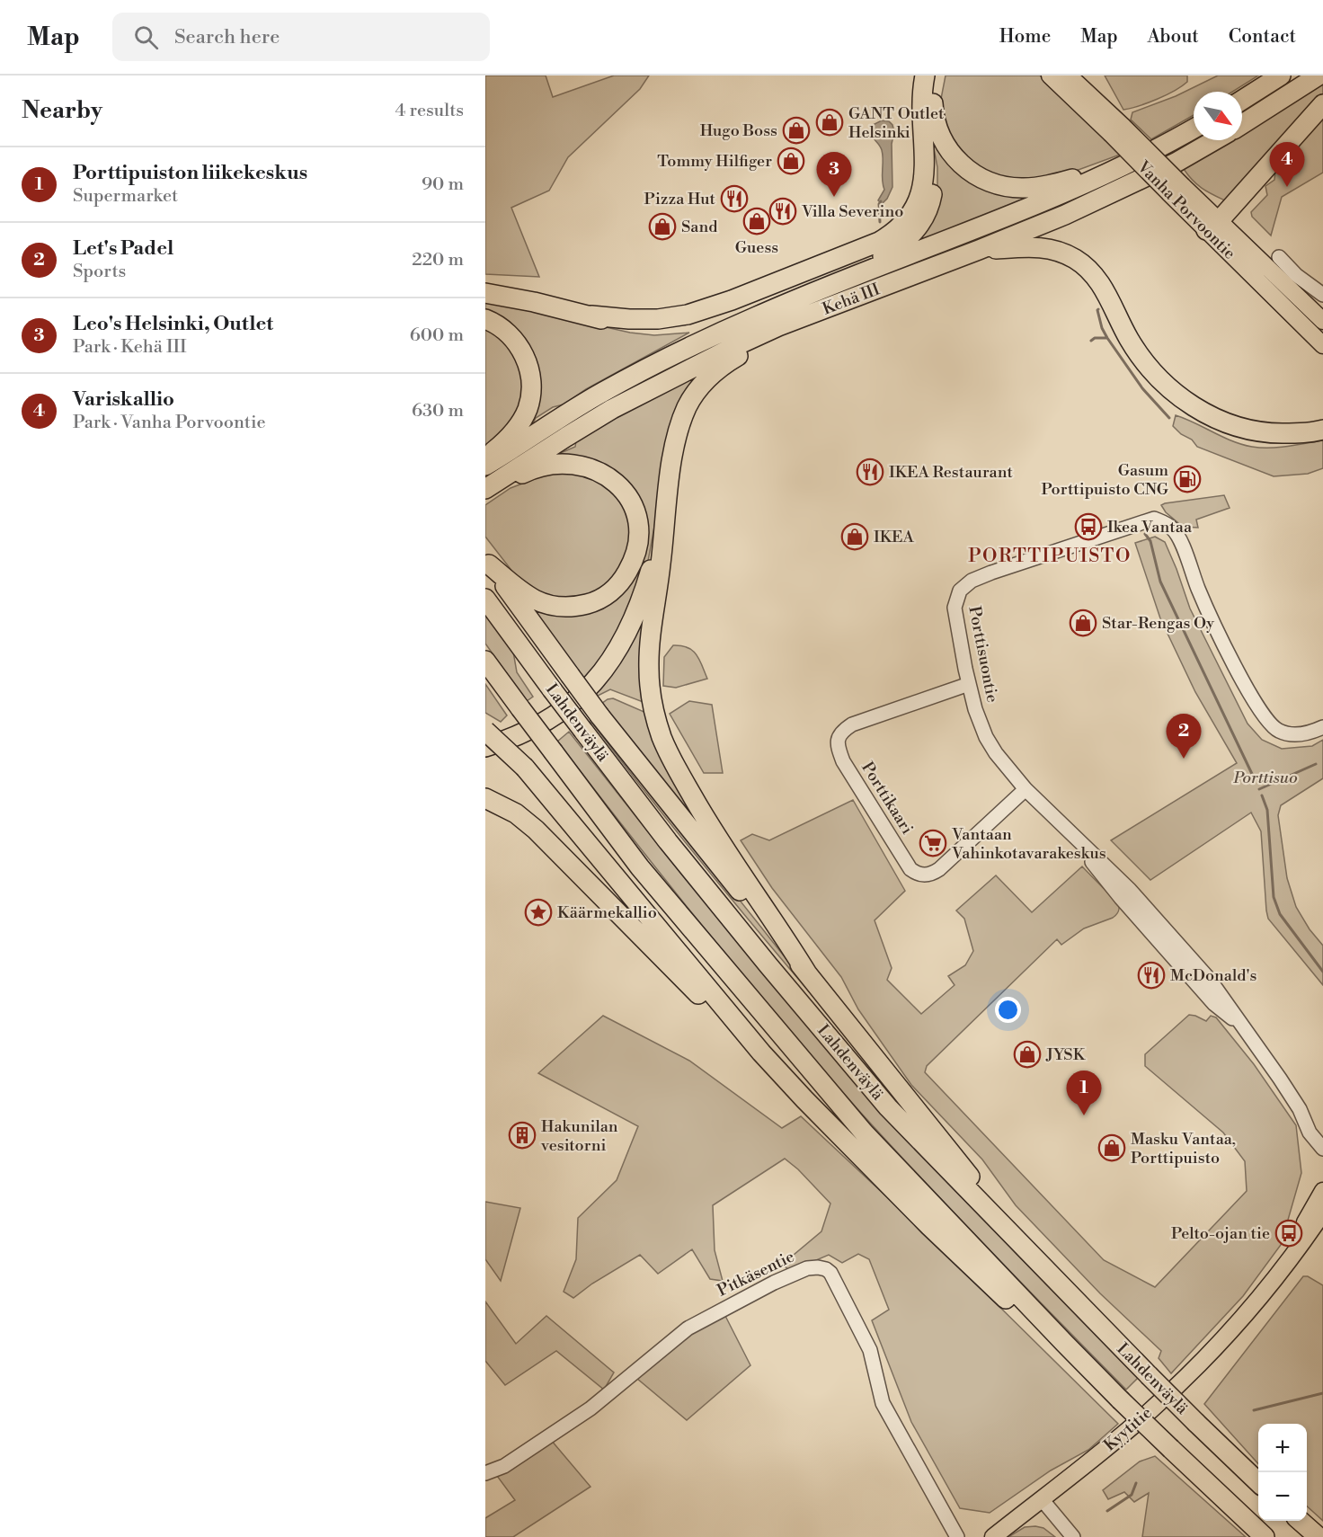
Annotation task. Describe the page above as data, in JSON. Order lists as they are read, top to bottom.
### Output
{
  "streets": {
    "highway": ["Kehä III", "Lahdenväylä"],
    "main road": ["Vanha Porvoontie", "Kyytitie"],
    "street": ["Porttisuontie", "Porttikaari", "Pitkäsentie"]
  },
  "crossings": [
    ["Porttisuontie", "Porttikaari"]
  ],
  "districts": ["PORTTIPUISTO"],
  "parks": ["Porttisuo"],
  "places": {
    "shop": [
      "GANT Outlet Helsinki",
      "Hugo Boss",
      "Tommy Hilfiger",
      "Guess",
      "Sand",
      "IKEA",
      "Star-Rengas Oy",
      "JYSK",
      "Masku Vantaa, Porttipuisto"
    ],
    "restaurant": [
      "Pizza Hut",
      "Villa Severino",
      "IKEA Restaurant",
      "McDonald's"
    ],
    "fuel station": ["Gasum Porttipuisto CNG"],
    "bus stop": ["Ikea Vantaa", "Pelto-ojan tie"],
    "supermarket": ["Vantaan Vahinkotavarakeskus"],
    "place": ["Käärmekallio"],
    "building": ["Hakunilan vesitorni"]
  },
  "north": "bottom right",
  "page": {
    "header": "Map",
    "search": "Search here",
    "nav": [
      "Home",
      "Map",
      "About",
      "Contact"
    ],
    "heading": ["Nearby", "4 results"],
    "pins": [
      "4",
      "3",
      "2",
      "1"
    ],
    "list": [
      {
        "mark": "1",
        "name": "Porttipuiston liikekeskus",
        "note": "Supermarket",
        "value": "90 m"
      },
      {
        "mark": "2",
        "name": "Let's Padel",
        "note": "Sports",
        "value": "220 m"
      },
      {
        "mark": "3",
        "name": "Leo's Helsinki, Outlet",
        "note": "Park · Kehä III",
        "value": "600 m"
      },
      {
        "mark": "4",
        "name": "Variskallio",
        "note": "Park · Vanha Porvoontie",
        "value": "630 m"
      }
    ],
    "map_buttons": ["+", "−"]
  }
}
